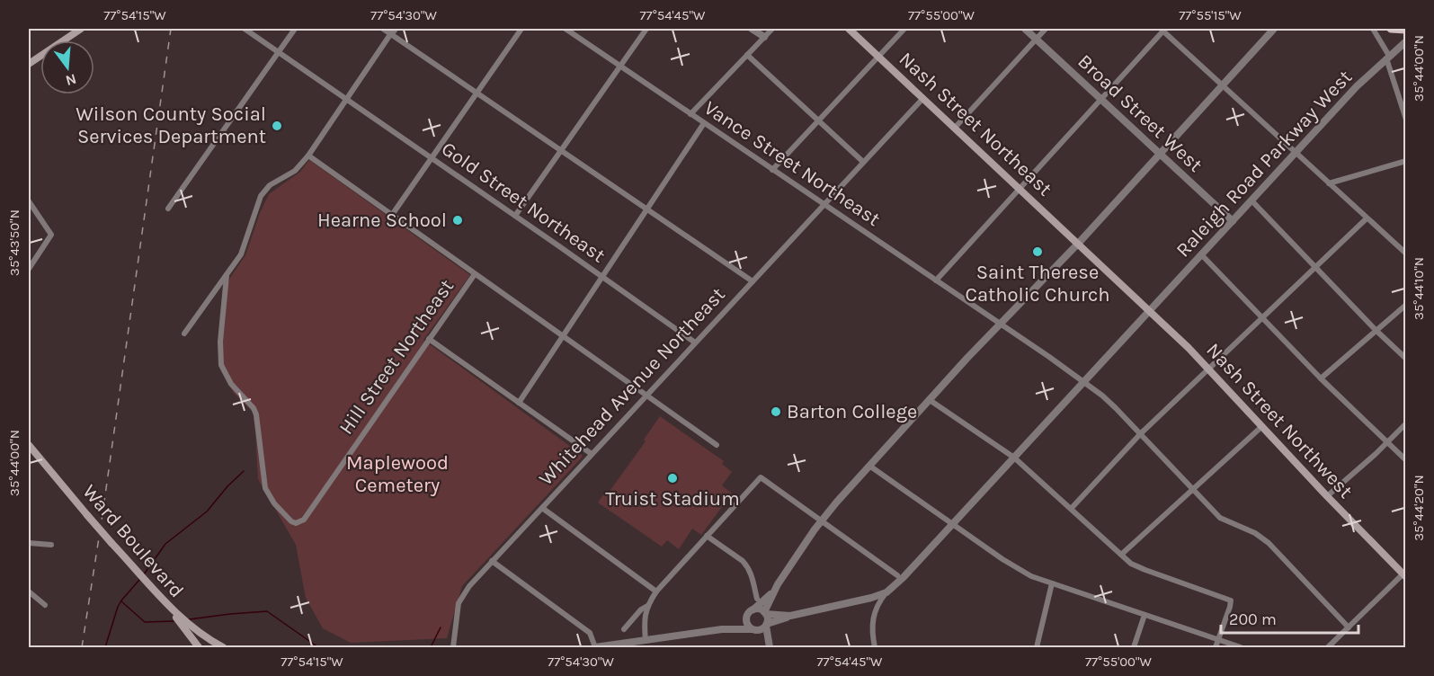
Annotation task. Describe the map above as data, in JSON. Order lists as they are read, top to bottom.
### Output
{
  "streets": {
    "main road": ["Nash Street Northeast", "Nash Street Northwest", "Ward Boulevard"],
    "street": [
      "Broad Street West",
      "Vance Street Northeast",
      "Raleigh Road Parkway West",
      "Gold Street Northeast",
      "Hill Street Northeast",
      "Whitehead Avenue Northeast"
    ]
  },
  "crossings": [
    ["Broad Street West", "Raleigh Road Parkway West"],
    ["Nash Street Northeast", "Raleigh Road Parkway West"],
    ["Nash Street Northeast", "Whitehead Avenue Northeast"],
    ["Nash Street Northeast", "Nash Street Northwest"],
    ["Vance Street Northeast", "Raleigh Road Parkway West"],
    ["Vance Street Northeast", "Whitehead Avenue Northeast"],
    ["Raleigh Road Parkway West", "Nash Street Northwest"],
    ["Gold Street Northeast", "Whitehead Avenue Northeast"]
  ],
  "parks": ["Maplewood Cemetery"],
  "places": [
    "Wilson County Social Services Department",
    "Hearne School",
    "Saint Therese Catholic Church",
    "Barton College",
    "Truist Stadium"
  ],
  "scale_bar": "200 m",
  "north": "bottom",
  "coordinates": [
    "77°54'15\"W",
    "77°54'30\"W",
    "77°54'45\"W",
    "77°55'00\"W",
    "77°55'15\"W",
    "35°44'00\"N",
    "35°43'50\"N",
    "35°44'10\"N",
    "35°44'20\"N"
  ]
}
